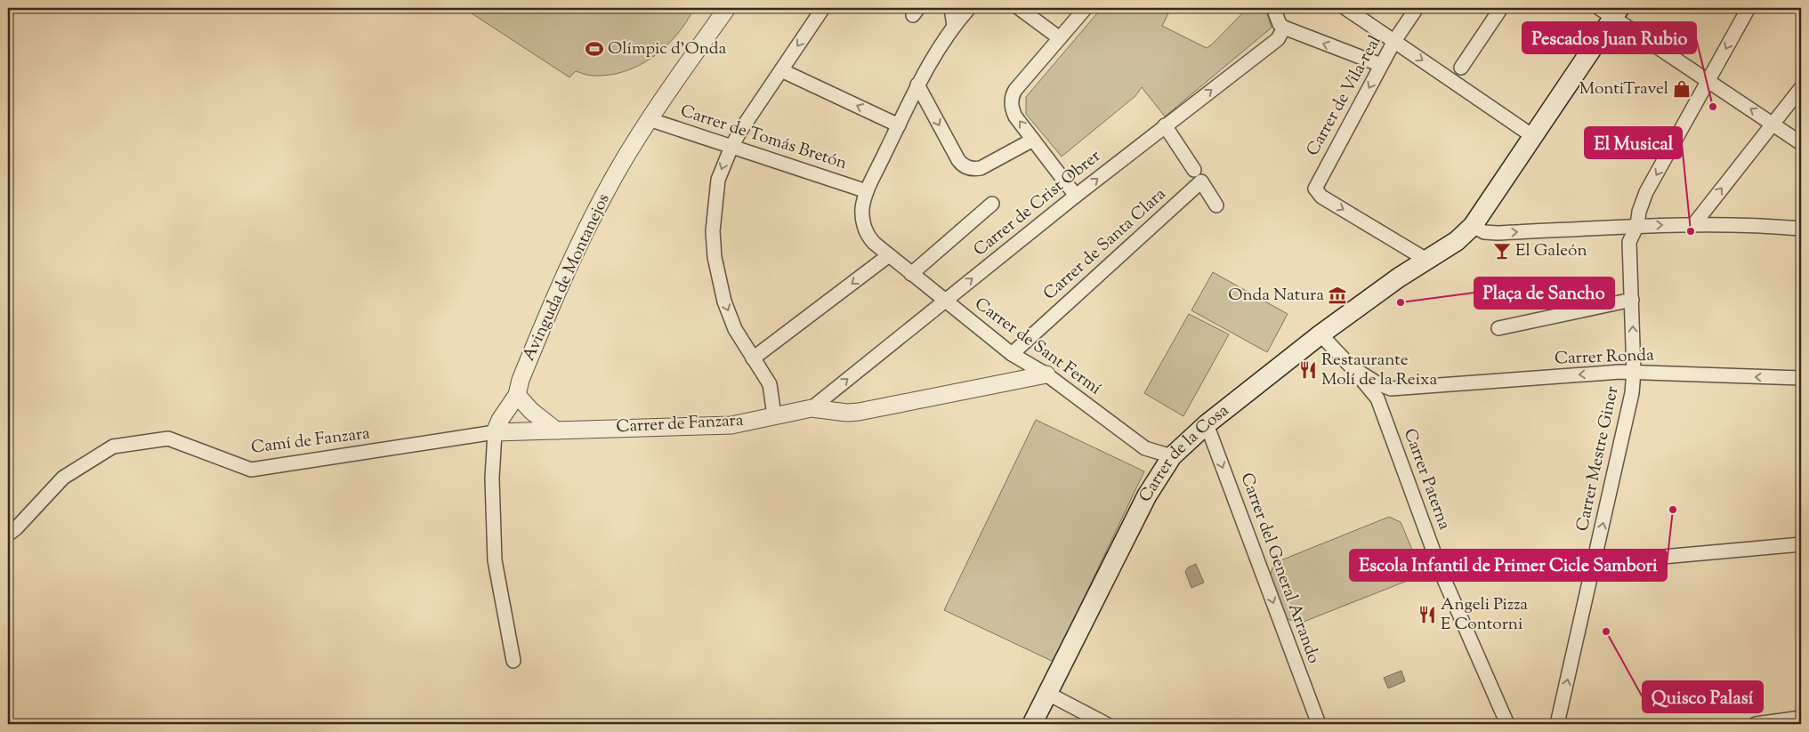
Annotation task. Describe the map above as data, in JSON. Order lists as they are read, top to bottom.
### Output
{
  "streets": {
    "main road": ["Carrer de la Cosa"],
    "street": [
      "Carrer de Vila-real",
      "Carrer de Tomás Bretón",
      "Carrer de Crist Obrer",
      "Carrer de Santa Clara",
      "Avinguda de Montanejos",
      "Carrer de Sant Fermí",
      "Carrer Ronda",
      "Carrer de Fanzara",
      "Camí de Fanzara",
      "Carrer Mestre Giner",
      "Carrer Paterna",
      "Carrer del General Arrando"
    ]
  },
  "crossings": [
    ["Carrer de Vila-real", "Carrer de la Cosa"],
    ["Carrer de Tomás Bretón", "Avinguda de Montanejos"],
    ["Carrer de Tomás Bretón", "Carrer de Sant Fermí"],
    ["Carrer de Crist Obrer", "Carrer de Sant Fermí"],
    ["Carrer de Crist Obrer", "Carrer de Fanzara"],
    ["Carrer de Santa Clara", "Carrer de Sant Fermí"],
    ["Avinguda de Montanejos", "Carrer de Fanzara"],
    ["Avinguda de Montanejos", "Camí de Fanzara"],
    ["Carrer de Sant Fermí", "Carrer de Fanzara"],
    ["Carrer de Sant Fermí", "Carrer de la Cosa"],
    ["Carrer Ronda", "Carrer Mestre Giner"],
    ["Carrer Ronda", "Carrer Paterna"],
    ["Carrer de Fanzara", "Camí de Fanzara"],
    ["Carrer de la Cosa", "Carrer Paterna"],
    ["Carrer de la Cosa", "Carrer del General Arrando"]
  ],
  "one_way": ["Carrer del General Arrando"],
  "places": {
    "sports": ["Olímpic d'Onda"],
    "shop": ["MontiTravel"],
    "other": [
      "Pescados Juan Rubio",
      "El Musical",
      "Plaça de Sancho",
      "Escola Infantil de Primer Cicle Sambori",
      "Quisco Palasí"
    ],
    "bar": ["El Galeón"],
    "museum": ["Onda Natura"],
    "restaurant": ["Restaurante Molí de la Reixa", "Angeli Pizza E Contorni"]
  }
}
